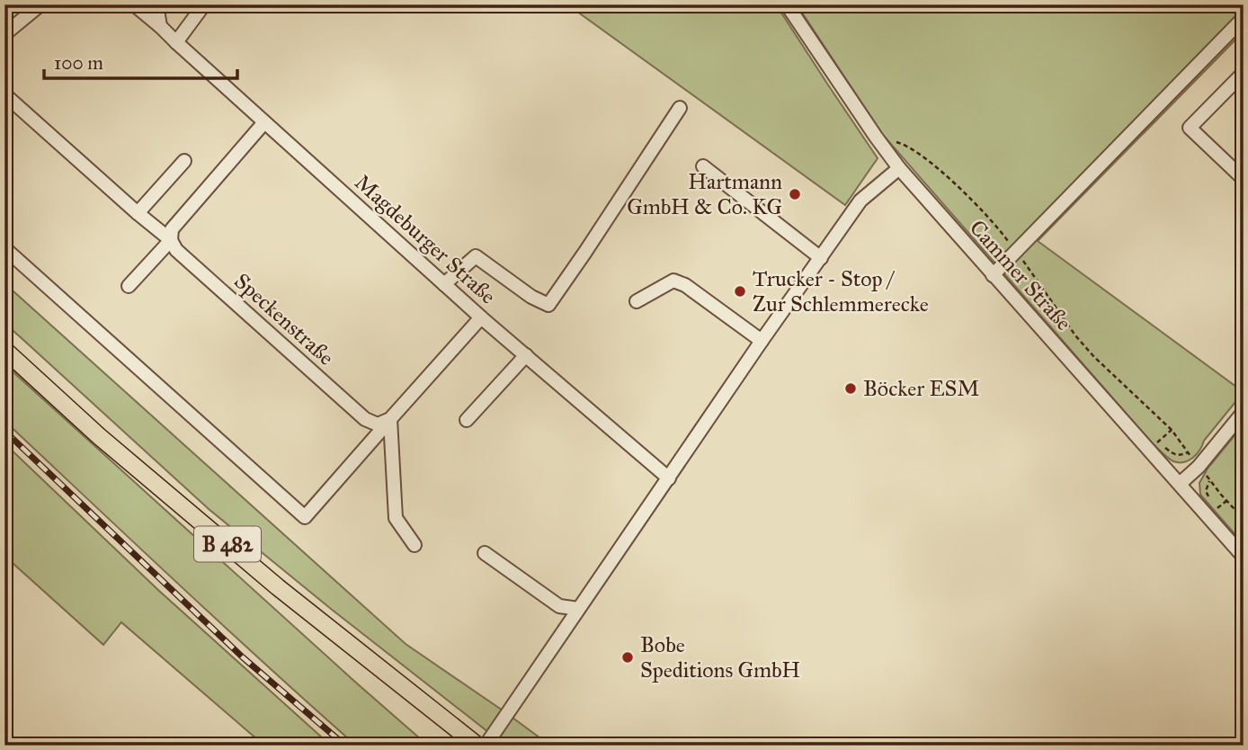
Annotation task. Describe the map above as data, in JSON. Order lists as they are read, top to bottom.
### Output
{
  "streets": {
    "main road": ["B 482"],
    "street": ["Magdeburger Straße", "Cammer Straße", "Speckenstraße"]
  },
  "places": [
    "Hartmann GmbH & Co. KG",
    "Trucker - Stop / Zur Schlemmerecke",
    "Böcker ESM",
    "Bobe Speditions GmbH"
  ],
  "scale_bar": "100 m"
}
